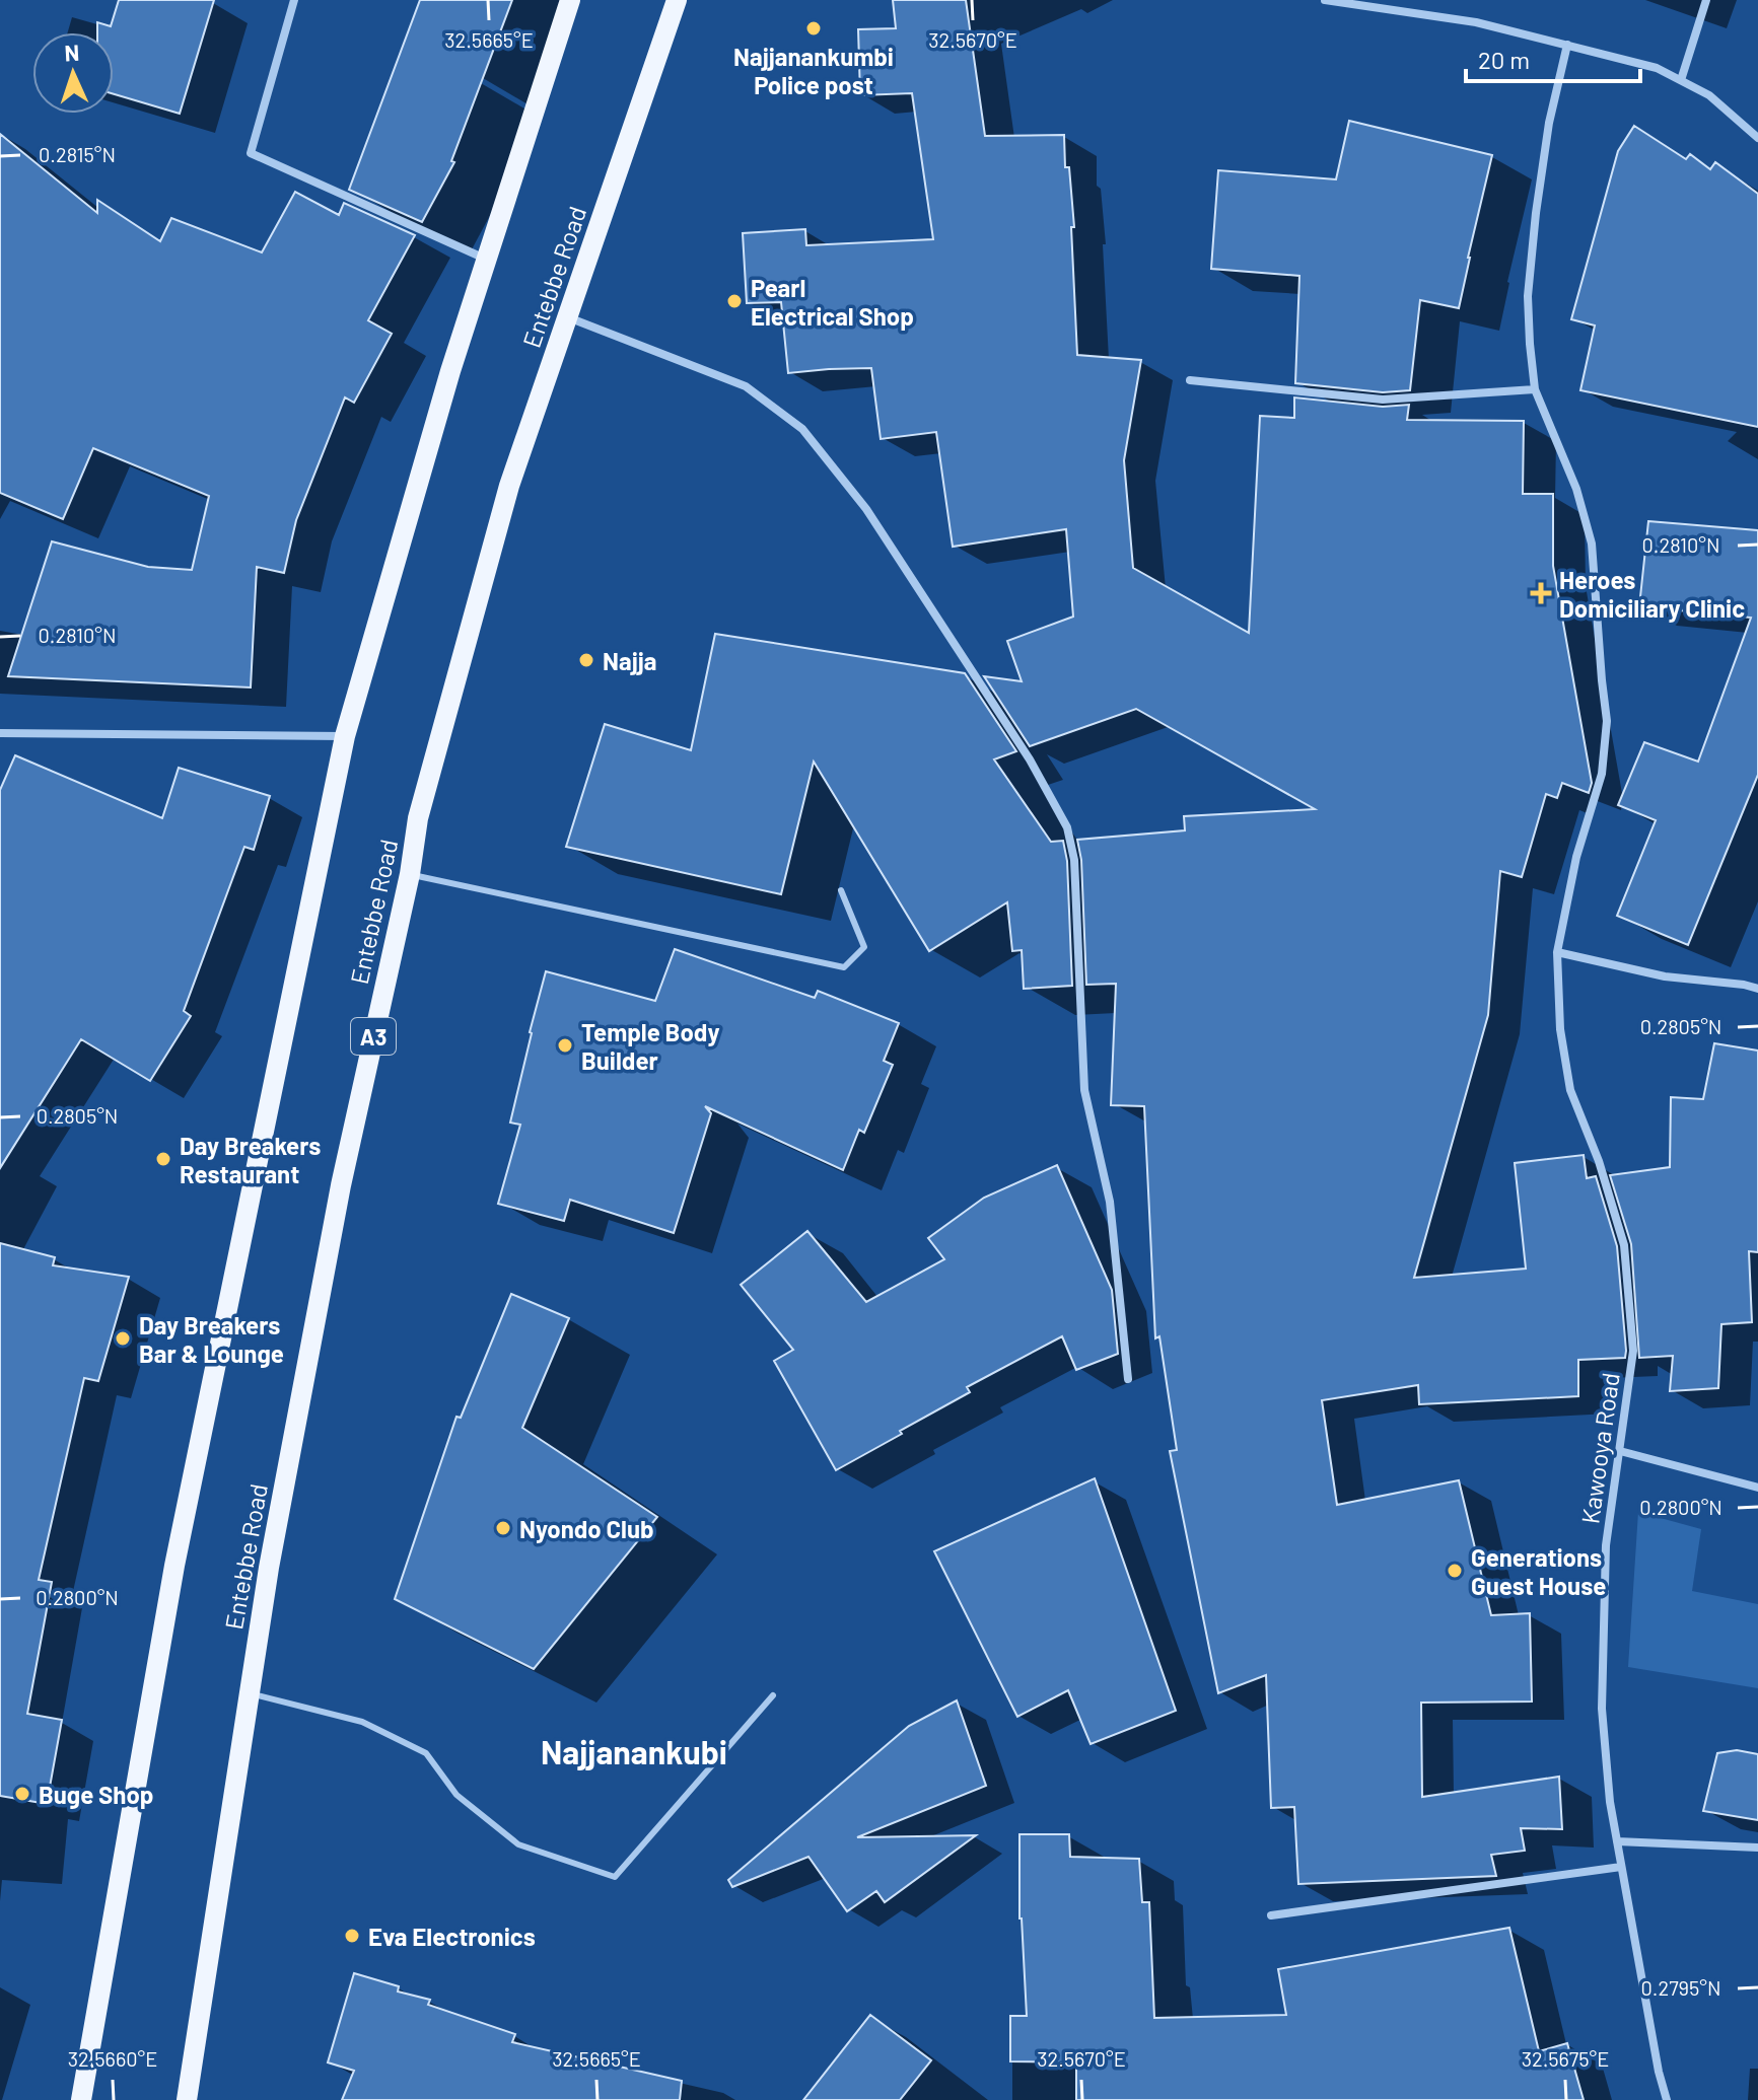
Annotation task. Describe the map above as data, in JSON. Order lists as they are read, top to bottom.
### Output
{
  "streets": {
    "main road": ["Entebbe Road", "A3"],
    "street": ["Kawooya Road"]
  },
  "districts": ["Najjanankubi"],
  "places": {
    "other": [
      "Najjanankumbi Police post",
      "Pearl Electrical Shop",
      "Najja",
      "Temple Body Builder",
      "Day Breakers Restaurant",
      "Day Breakers Bar & Lounge",
      "Nyondo Club",
      "Generations Guest House",
      "Buge Shop",
      "Eva Electronics"
    ],
    "health": ["Heroes Domiciliary Clinic"]
  },
  "scale_bar": "20 m",
  "north": "top",
  "coordinates": [
    "32.5665°E",
    "32.5670°E",
    "0.2815°N",
    "0.2810°N",
    "0.2805°N",
    "0.2800°N",
    "0.2795°N",
    "32.5660°E",
    "32.5675°E"
  ]
}
